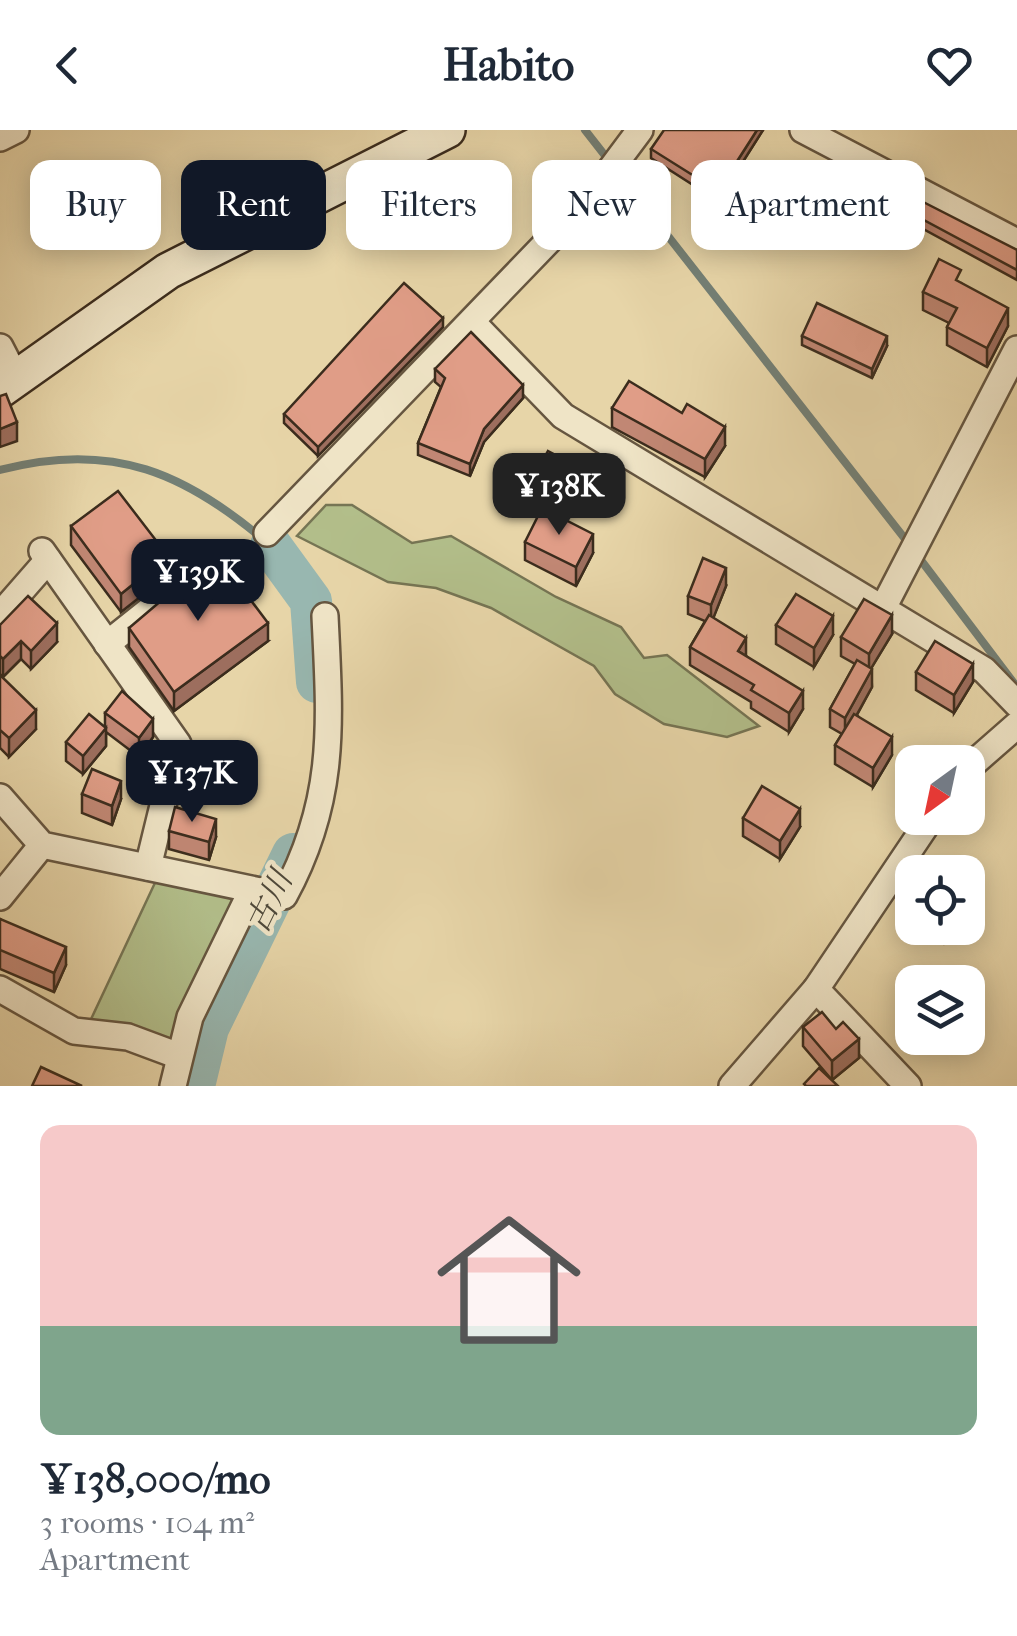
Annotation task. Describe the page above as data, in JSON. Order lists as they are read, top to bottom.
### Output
{
  "water": ["古川"],
  "north": "bottom left",
  "page": {
    "header": "Habito",
    "chip": [
      "Buy",
      "Rent",
      "Filters",
      "New",
      "Apartment"
    ],
    "price": ["¥138K", "¥139K", "¥137K"],
    "list": [
      {
        "name": "¥138,000/mo",
        "note": "3 rooms · 104 m² · Apartment"
      }
    ]
  }
}
